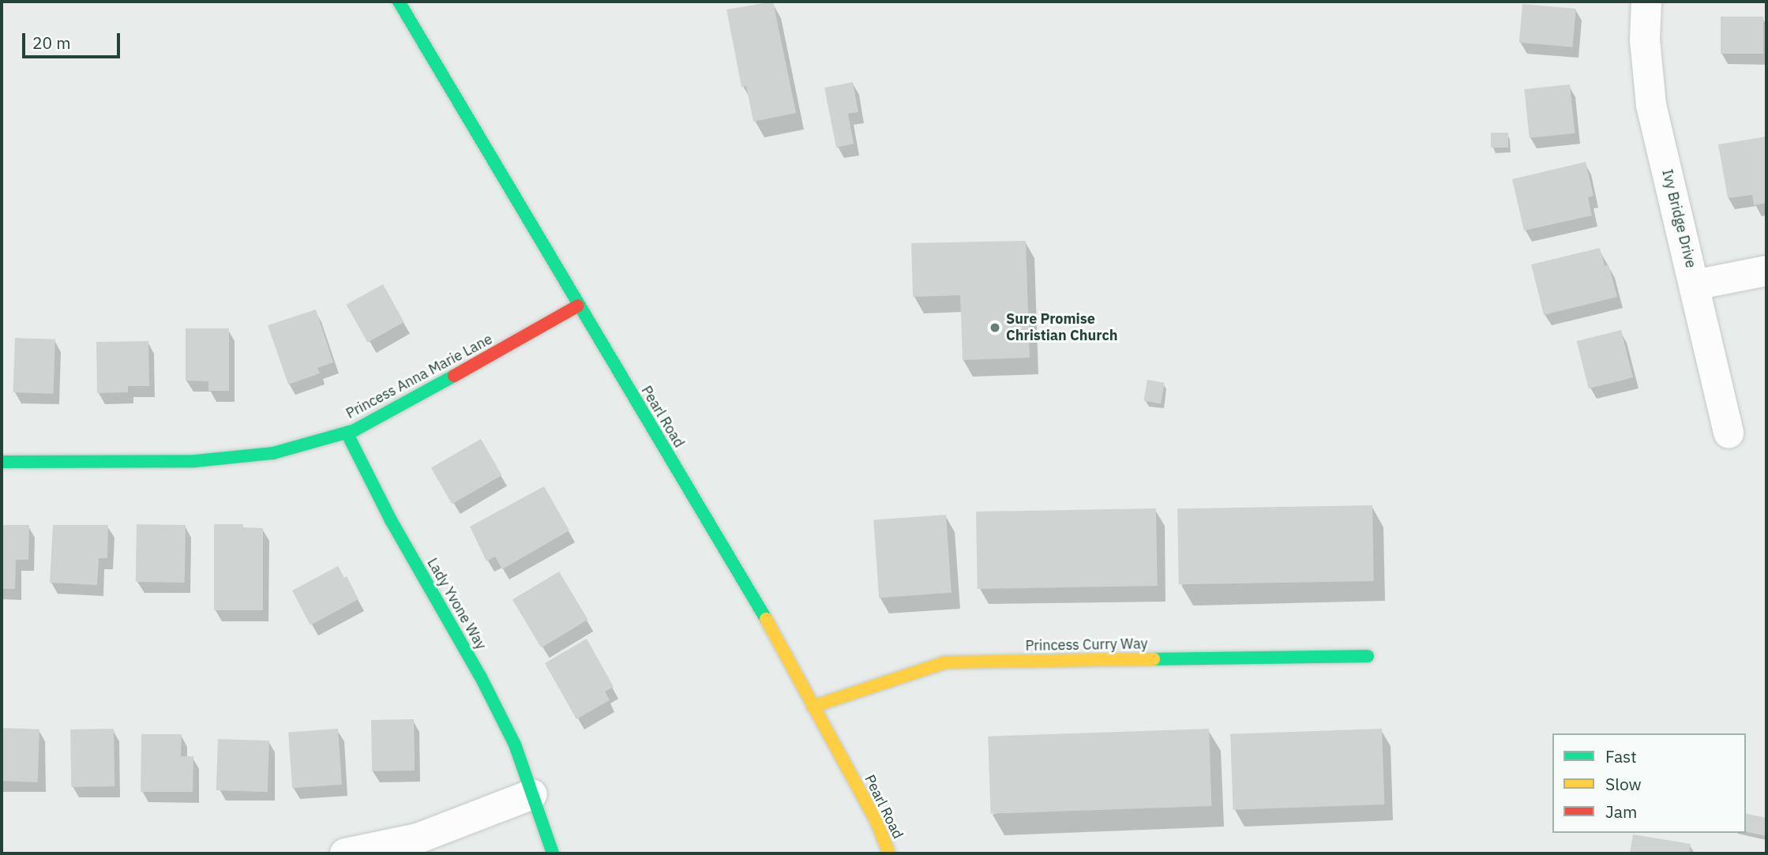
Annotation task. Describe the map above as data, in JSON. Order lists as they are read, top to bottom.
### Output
{
  "streets": {
    "street": [
      "Ivy Bridge Drive",
      "Princess Anna Marie Lane",
      "Pearl Road",
      "Lady Yvone Way",
      "Princess Curry Way"
    ]
  },
  "crossings": [
    ["Princess Anna Marie Lane", "Pearl Road"],
    ["Princess Anna Marie Lane", "Lady Yvone Way"],
    ["Pearl Road", "Princess Curry Way"]
  ],
  "places": ["Sure Promise Christian Church"],
  "legend": ["Fast", "Slow", "Jam"],
  "scale_bar": "20 m"
}
